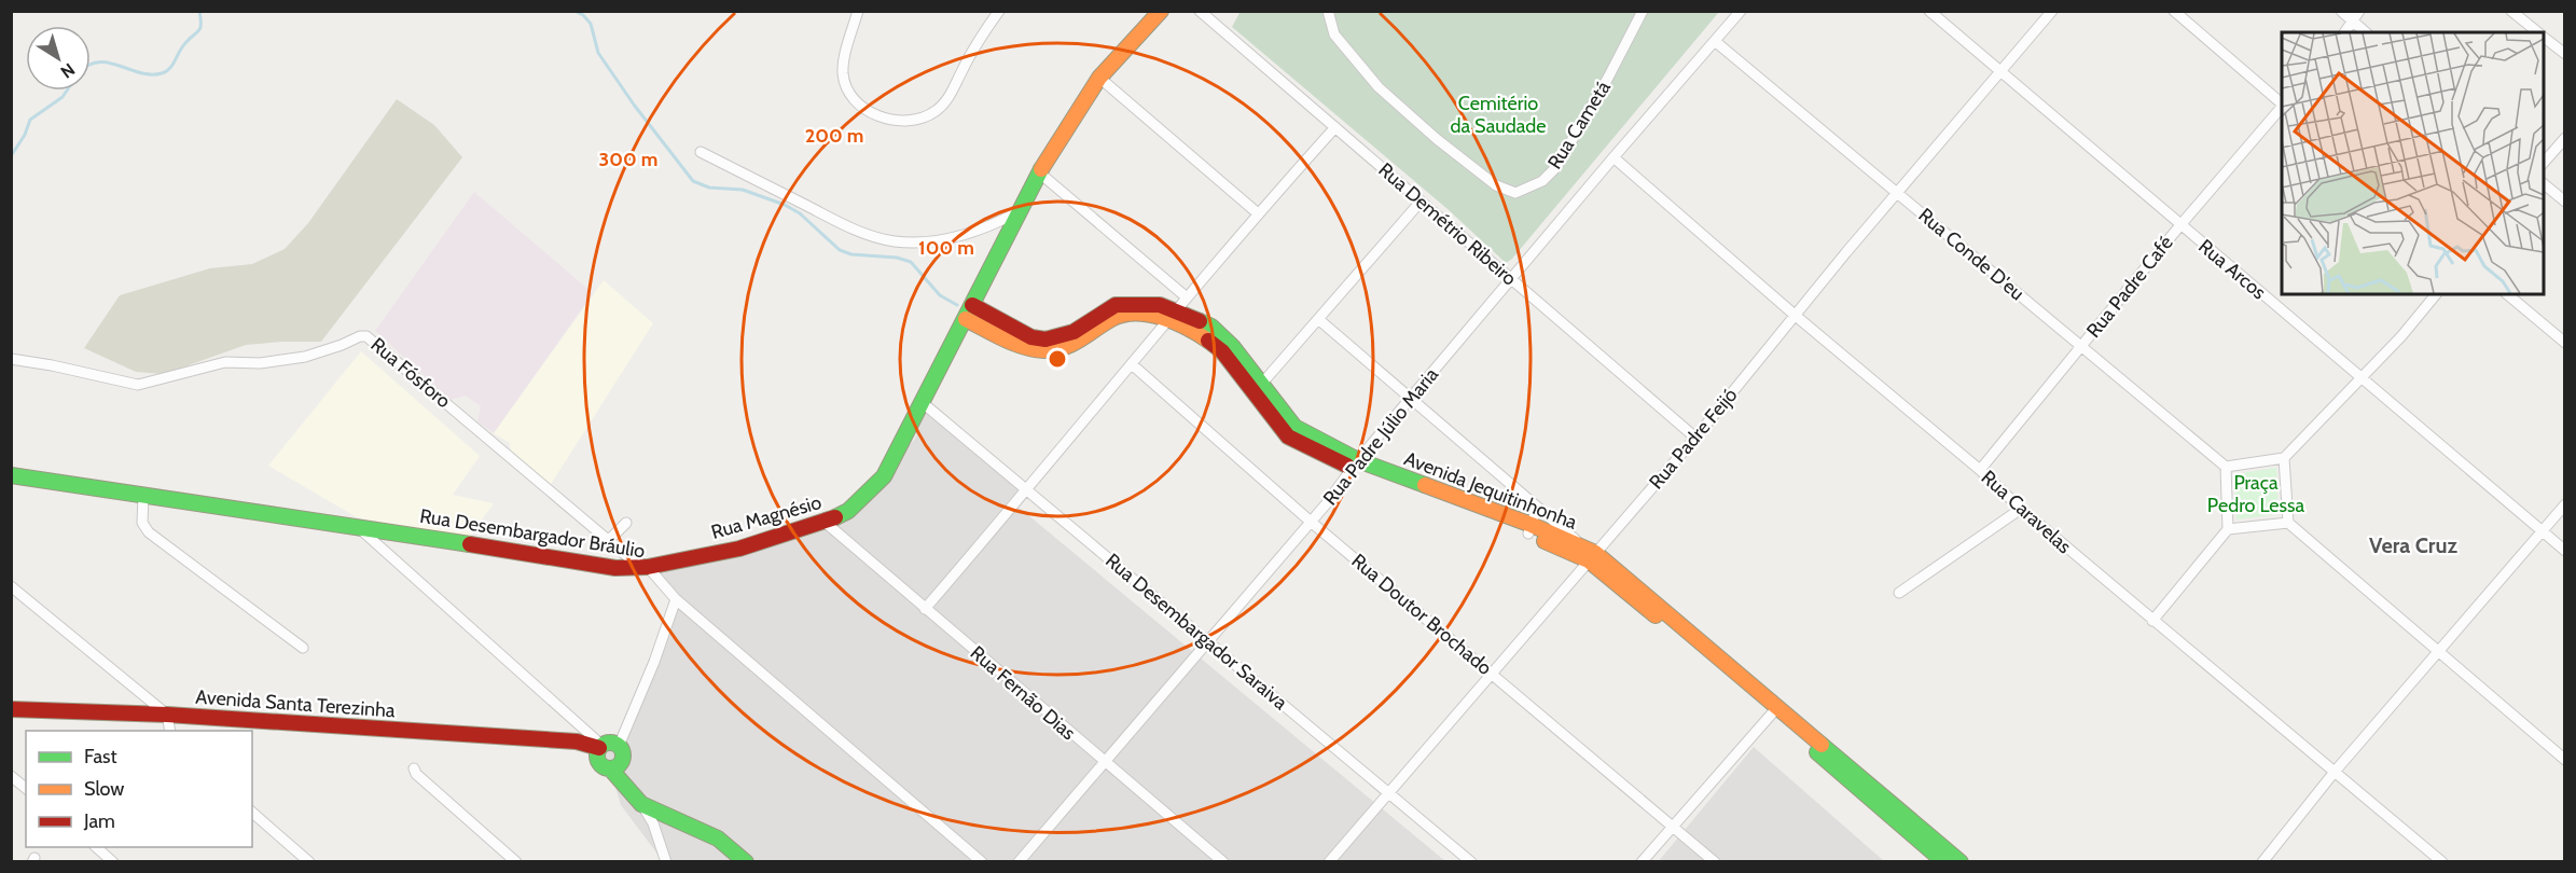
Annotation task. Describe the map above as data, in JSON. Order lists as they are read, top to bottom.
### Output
{
  "streets": {
    "street": [
      "Rua Cametá",
      "Rua Demétrio Ribeiro",
      "Rua Conde D'eu",
      "Rua Arcos",
      "Rua Padre Café",
      "Rua Fósforo",
      "Rua Padre Júlio Maria",
      "Rua Padre Feijó",
      "Avenida Jequitinhonha",
      "Rua Caravelas",
      "Rua Magnésio",
      "Rua Desembargador Bráulio",
      "Rua Doutor Brochado",
      "Rua Desembargador Saraiva",
      "Rua Fernão Dias",
      "Avenida Santa Terezinha"
    ]
  },
  "crossings": [
    ["Rua Demétrio Ribeiro", "Rua Padre Júlio Maria"],
    ["Rua Demétrio Ribeiro", "Rua Padre Feijó"],
    ["Rua Conde D'eu", "Rua Padre Café"],
    ["Rua Conde D'eu", "Rua Padre Júlio Maria"],
    ["Rua Conde D'eu", "Rua Padre Feijó"],
    ["Rua Arcos", "Rua Padre Café"],
    ["Rua Arcos", "Rua Padre Feijó"],
    ["Rua Padre Café", "Rua Caravelas"],
    ["Rua Fósforo", "Rua Magnésio"],
    ["Rua Fósforo", "Rua Desembargador Bráulio"],
    ["Rua Padre Júlio Maria", "Avenida Jequitinhonha"],
    ["Rua Padre Júlio Maria", "Rua Caravelas"],
    ["Rua Padre Júlio Maria", "Rua Doutor Brochado"],
    ["Rua Padre Júlio Maria", "Rua Desembargador Saraiva"],
    ["Rua Padre Júlio Maria", "Rua Fernão Dias"],
    ["Rua Padre Feijó", "Avenida Jequitinhonha"],
    ["Rua Padre Feijó", "Rua Caravelas"],
    ["Rua Padre Feijó", "Rua Doutor Brochado"],
    ["Rua Padre Feijó", "Rua Desembargador Saraiva"],
    ["Avenida Jequitinhonha", "Rua Magnésio"],
    ["Rua Magnésio", "Rua Desembargador Bráulio"],
    ["Rua Magnésio", "Rua Desembargador Saraiva"],
    ["Rua Magnésio", "Rua Fernão Dias"]
  ],
  "districts": ["Vera Cruz"],
  "parks": ["Cemitério da Saudade", "Praça Pedro Lessa"],
  "legend": ["Fast", "Slow", "Jam"],
  "north": "bottom right",
  "rings": ["200 m", "300 m", "100 m"]
}
